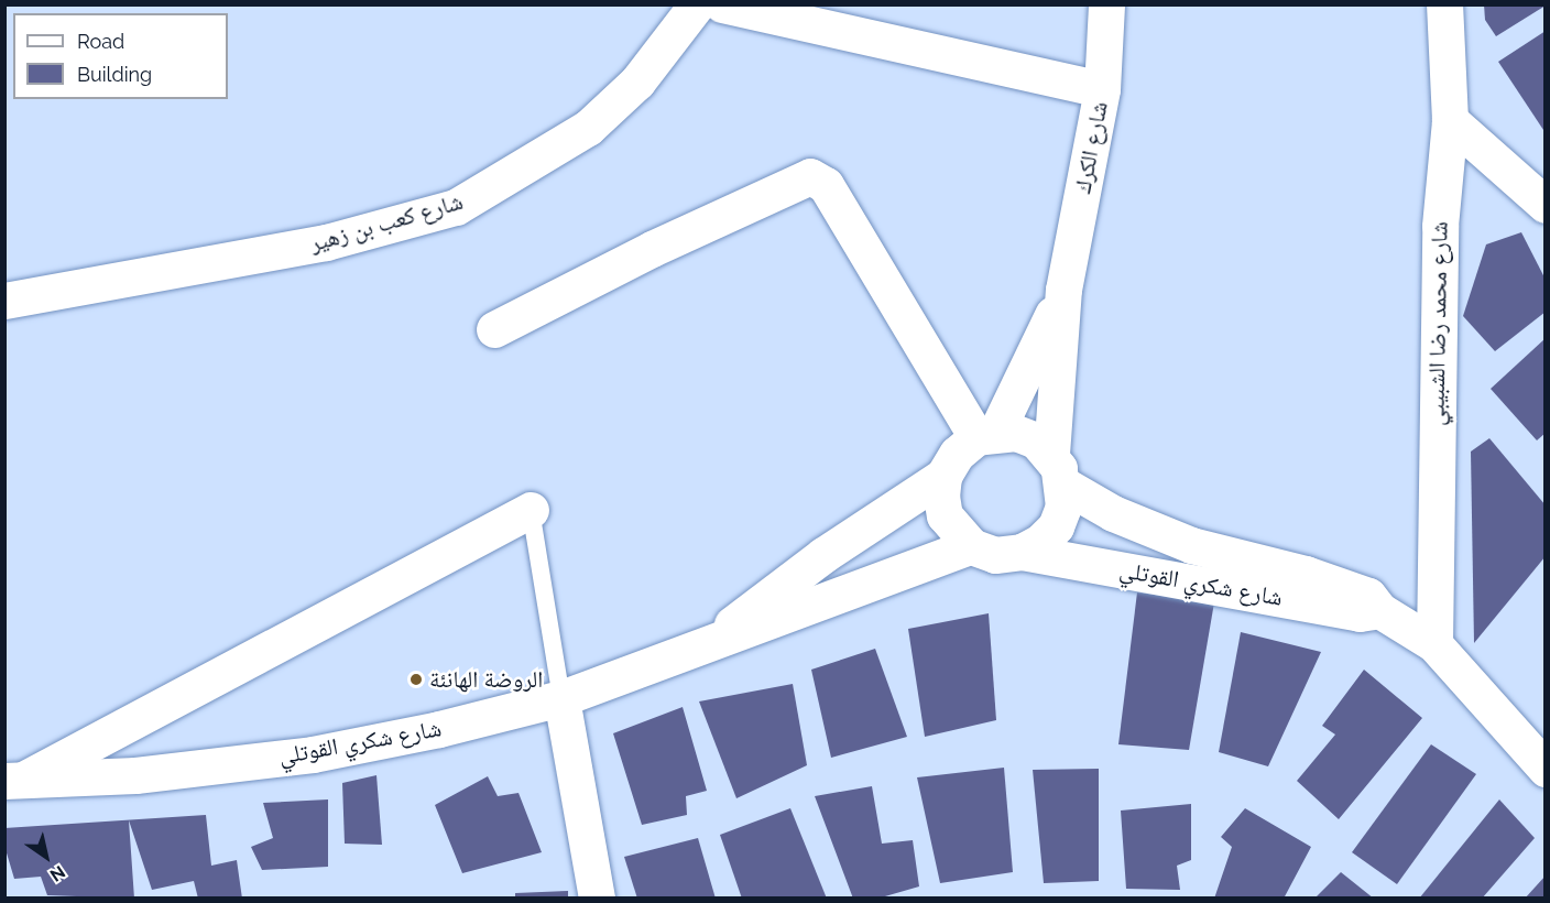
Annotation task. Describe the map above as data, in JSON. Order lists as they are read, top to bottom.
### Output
{
  "streets": {
    "street": [
      "شارع الكرك",
      "شارع كعب بن زهير",
      "شارع محمد رضا الشبيبي",
      "شارع شكري القوتلي"
    ]
  },
  "crossings": [
    ["شارع الكرك", "شارع شكري القوتلي"],
    ["شارع محمد رضا الشبيبي", "شارع شكري القوتلي"]
  ],
  "places": ["الروضة الهانئة"],
  "legend": ["Road", "Building"],
  "north": "bottom right"
}
